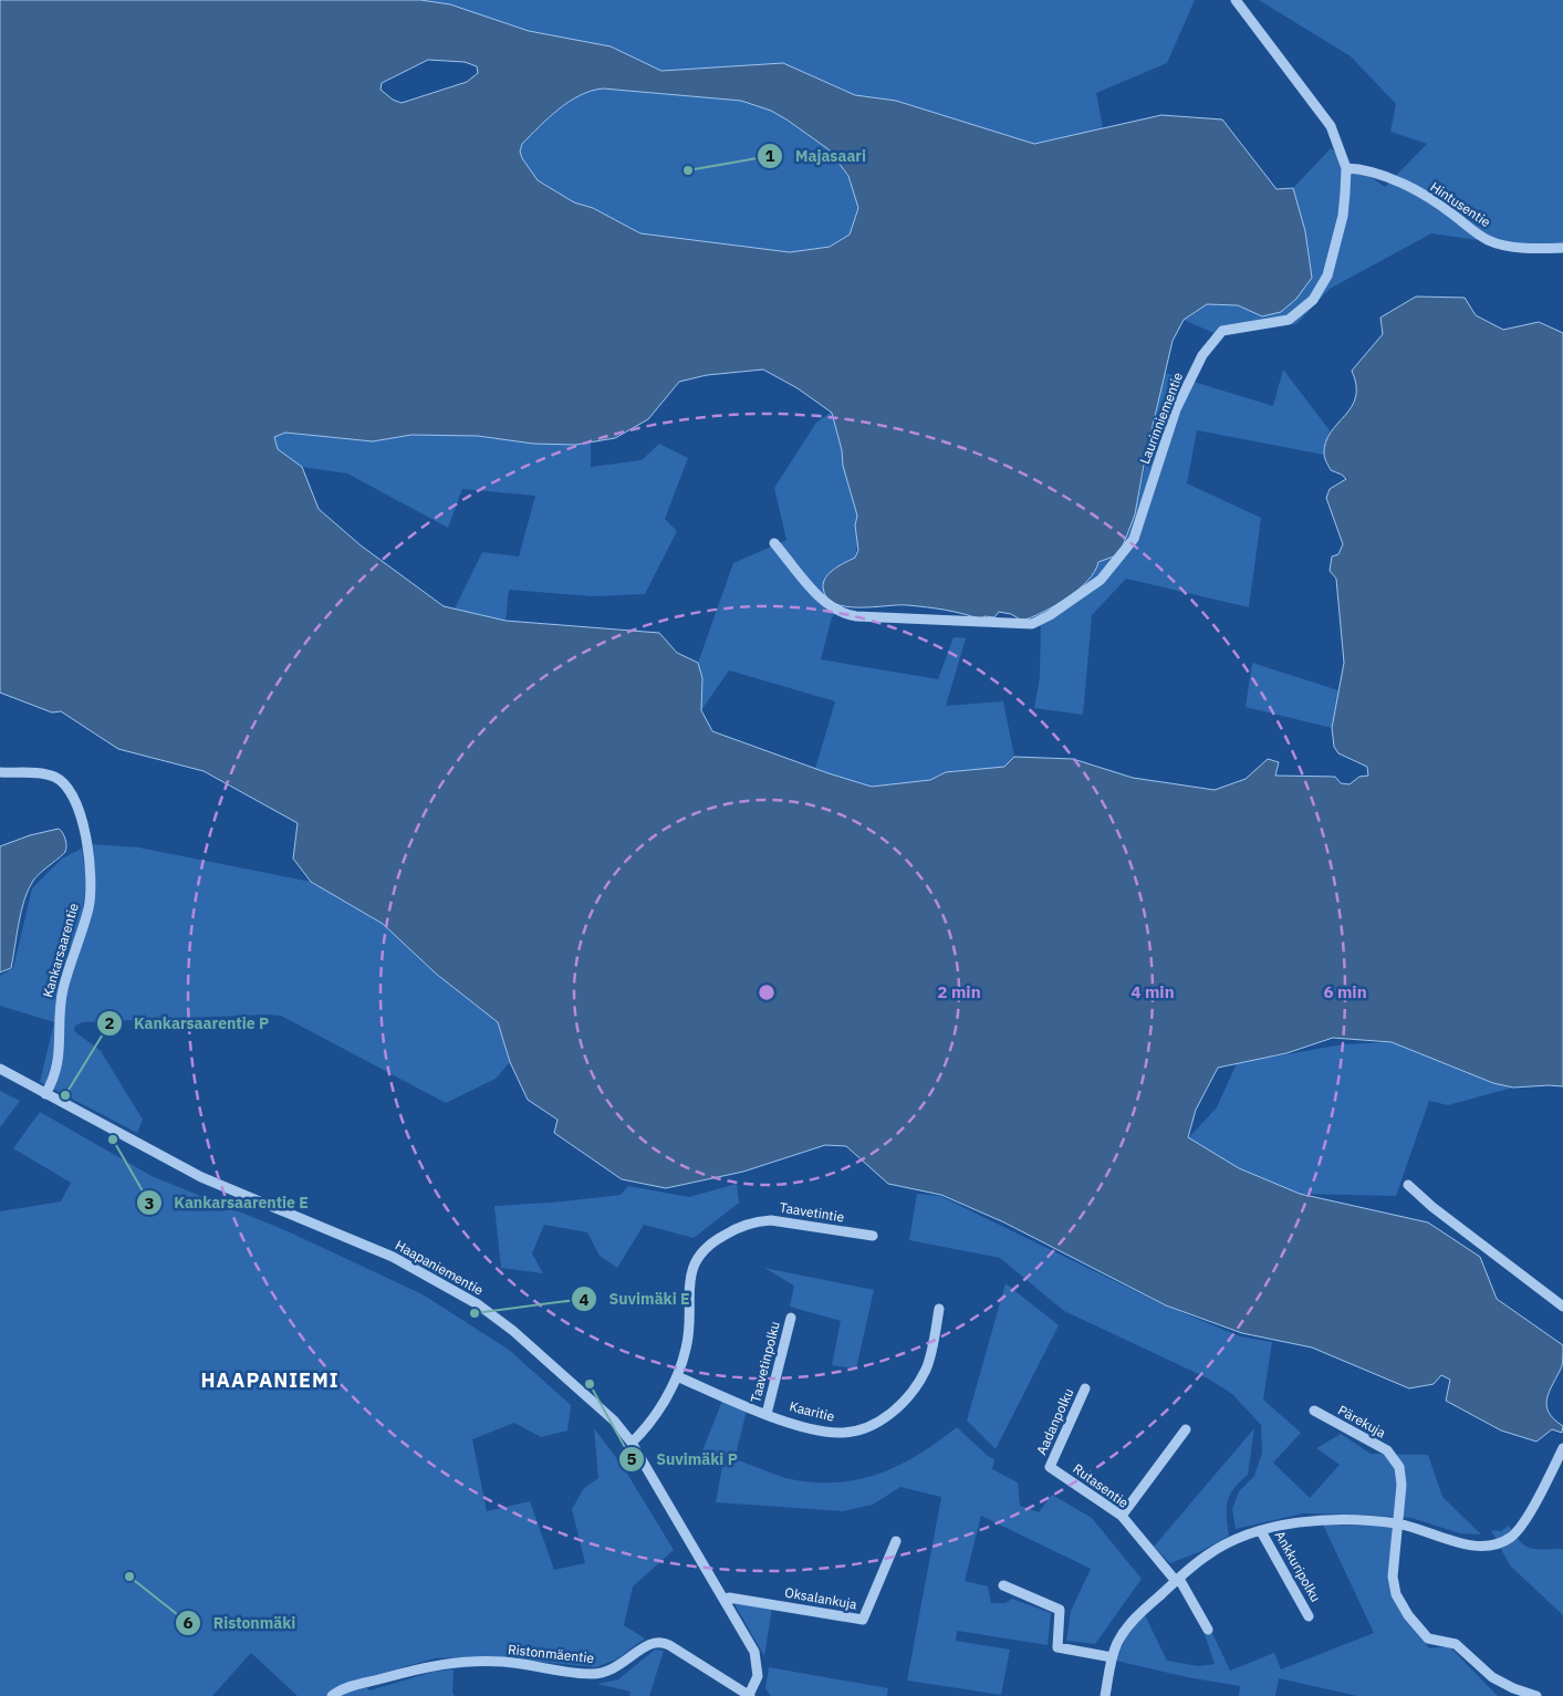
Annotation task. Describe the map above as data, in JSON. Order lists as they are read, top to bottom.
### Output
{
  "streets": {
    "street": [
      "Hintusentie",
      "Laurinniementie",
      "Kankarsaarentie",
      "Taavetintie",
      "Haapaniementie",
      "Taavetinpolku",
      "Kaaritie",
      "Aadanpolku",
      "Pärekuja",
      "Rutasentie",
      "Ankkuripolku",
      "Oksalankuja",
      "Ristonmäentie"
    ]
  },
  "crossings": [
    ["Hintusentie", "Laurinniementie"],
    ["Kankarsaarentie", "Haapaniementie"],
    ["Taavetintie", "Haapaniementie"],
    ["Taavetintie", "Kaaritie"],
    ["Haapaniementie", "Oksalankuja"],
    ["Haapaniementie", "Ristonmäentie"],
    ["Taavetinpolku", "Kaaritie"],
    ["Aadanpolku", "Rutasentie"]
  ],
  "districts": ["HAAPANIEMI"],
  "places": [
    "Majasaari",
    "Kankarsaarentie P",
    "Kankarsaarentie E",
    "Suvimäki E",
    "Suvimäki P",
    "Ristonmäki"
  ],
  "rings": ["2 min", "4 min", "6 min"]
}
